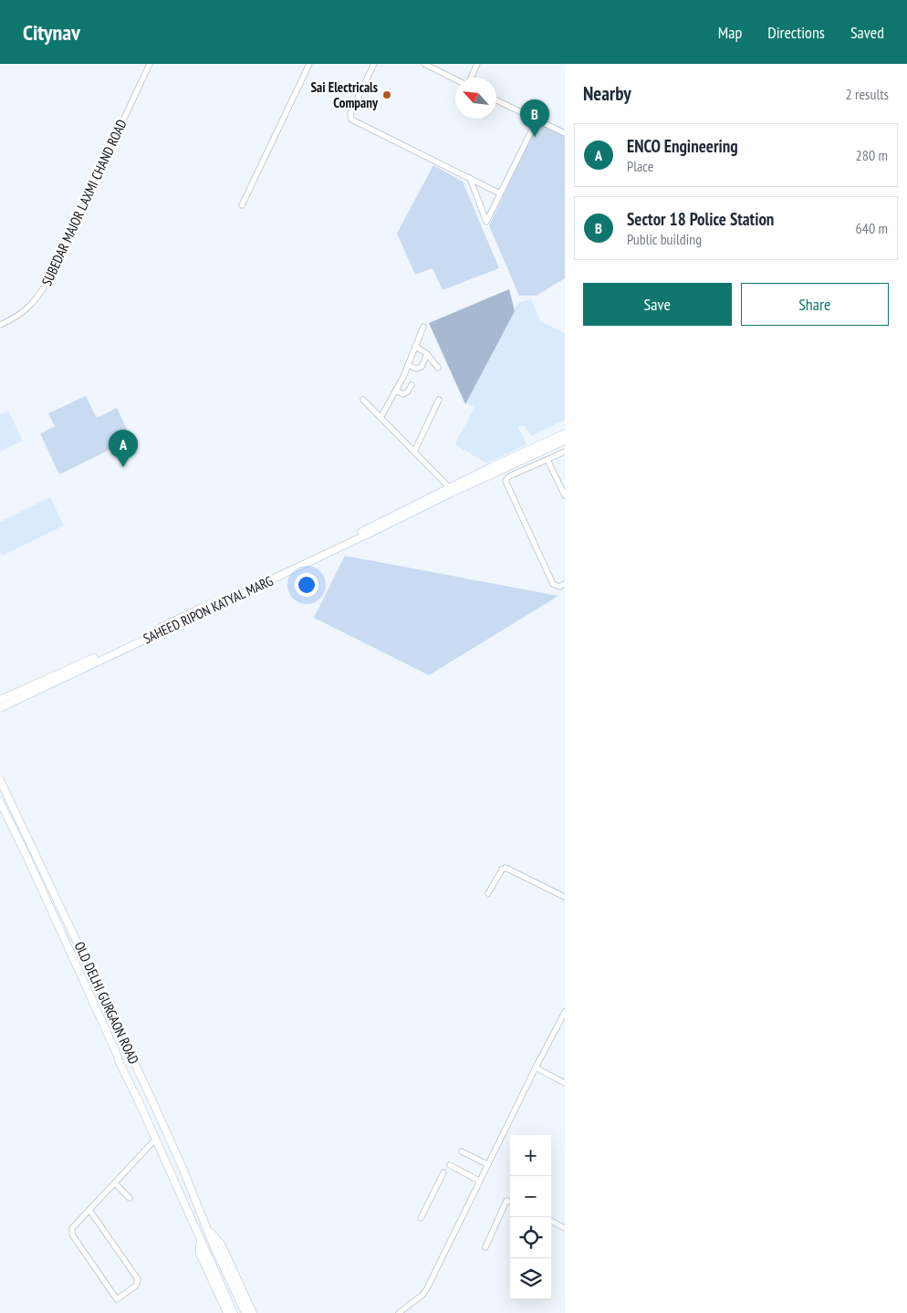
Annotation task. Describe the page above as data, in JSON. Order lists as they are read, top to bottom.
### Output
{
  "streets": {
    "main road": ["SAHEED RIPON KATYAL MARG", "OLD DELHI GURGAON ROAD"],
    "street": ["SUBEDAR MAJOR LAXMI CHAND ROAD"]
  },
  "places": ["Sai Electricals Company"],
  "north": "top left",
  "page": {
    "header": "Citynav",
    "nav": ["Map", "Directions", "Saved"],
    "heading": ["Nearby", "2 results"],
    "pins": ["B", "A"],
    "list": [
      {
        "mark": "A",
        "name": "ENCO Engineering",
        "note": "Place",
        "value": "280 m"
      },
      {
        "mark": "B",
        "name": "Sector 18 Police Station",
        "note": "Public building",
        "value": "640 m"
      }
    ],
    "buttons": ["Save", "Share"],
    "map_buttons": ["+", "−"]
  }
}
